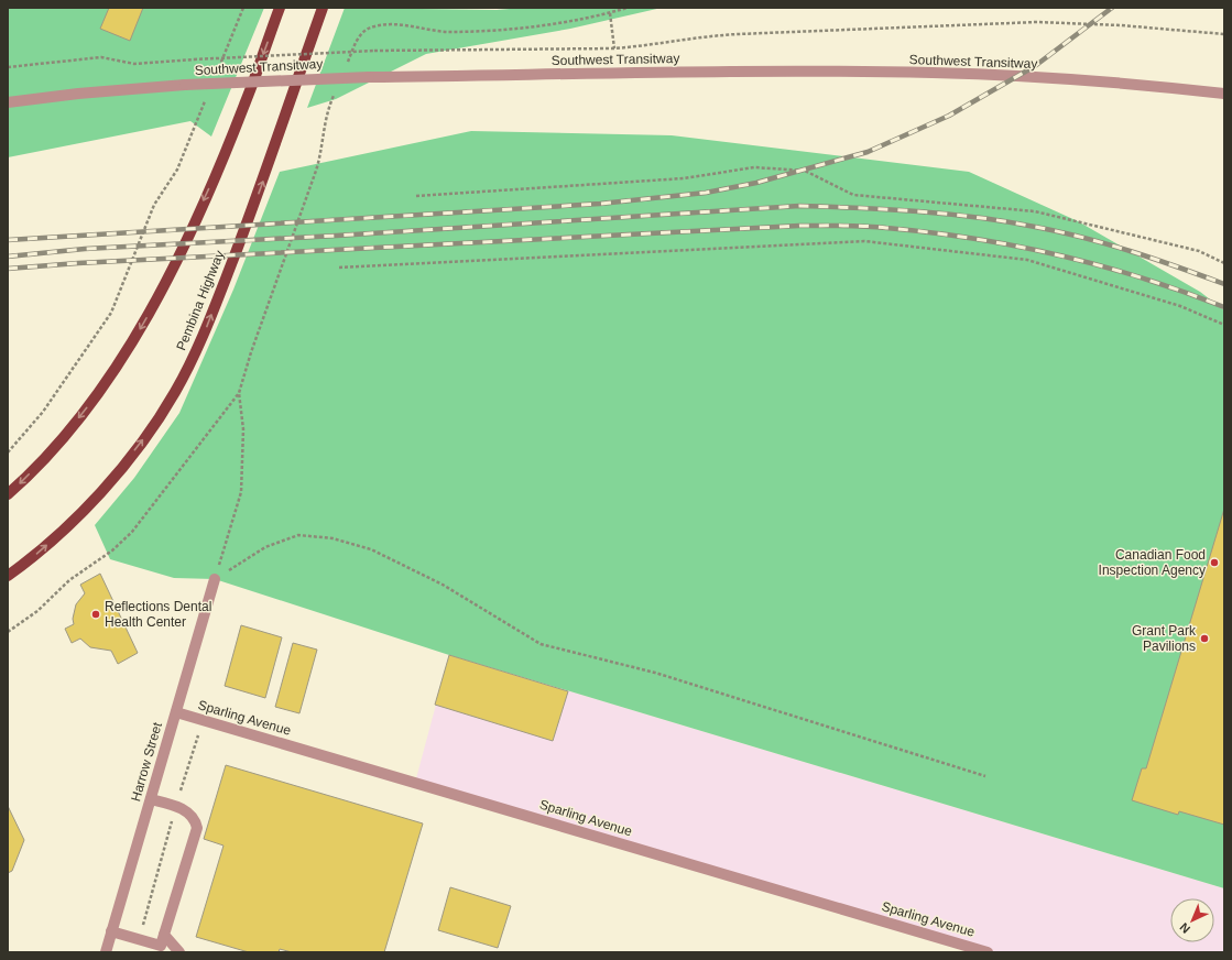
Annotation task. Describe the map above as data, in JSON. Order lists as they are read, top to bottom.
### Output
{
  "streets": {
    "main road": ["Pembina Highway"],
    "street": ["Southwest Transitway", "Sparling Avenue", "Harrow Street"]
  },
  "crossings": [
    ["Sparling Avenue", "Harrow Street"]
  ],
  "places": ["Canadian Food Inspection Agency", "Reflections Dental Health Center", "Grant Park Pavilions"],
  "north": "bottom left"
}
